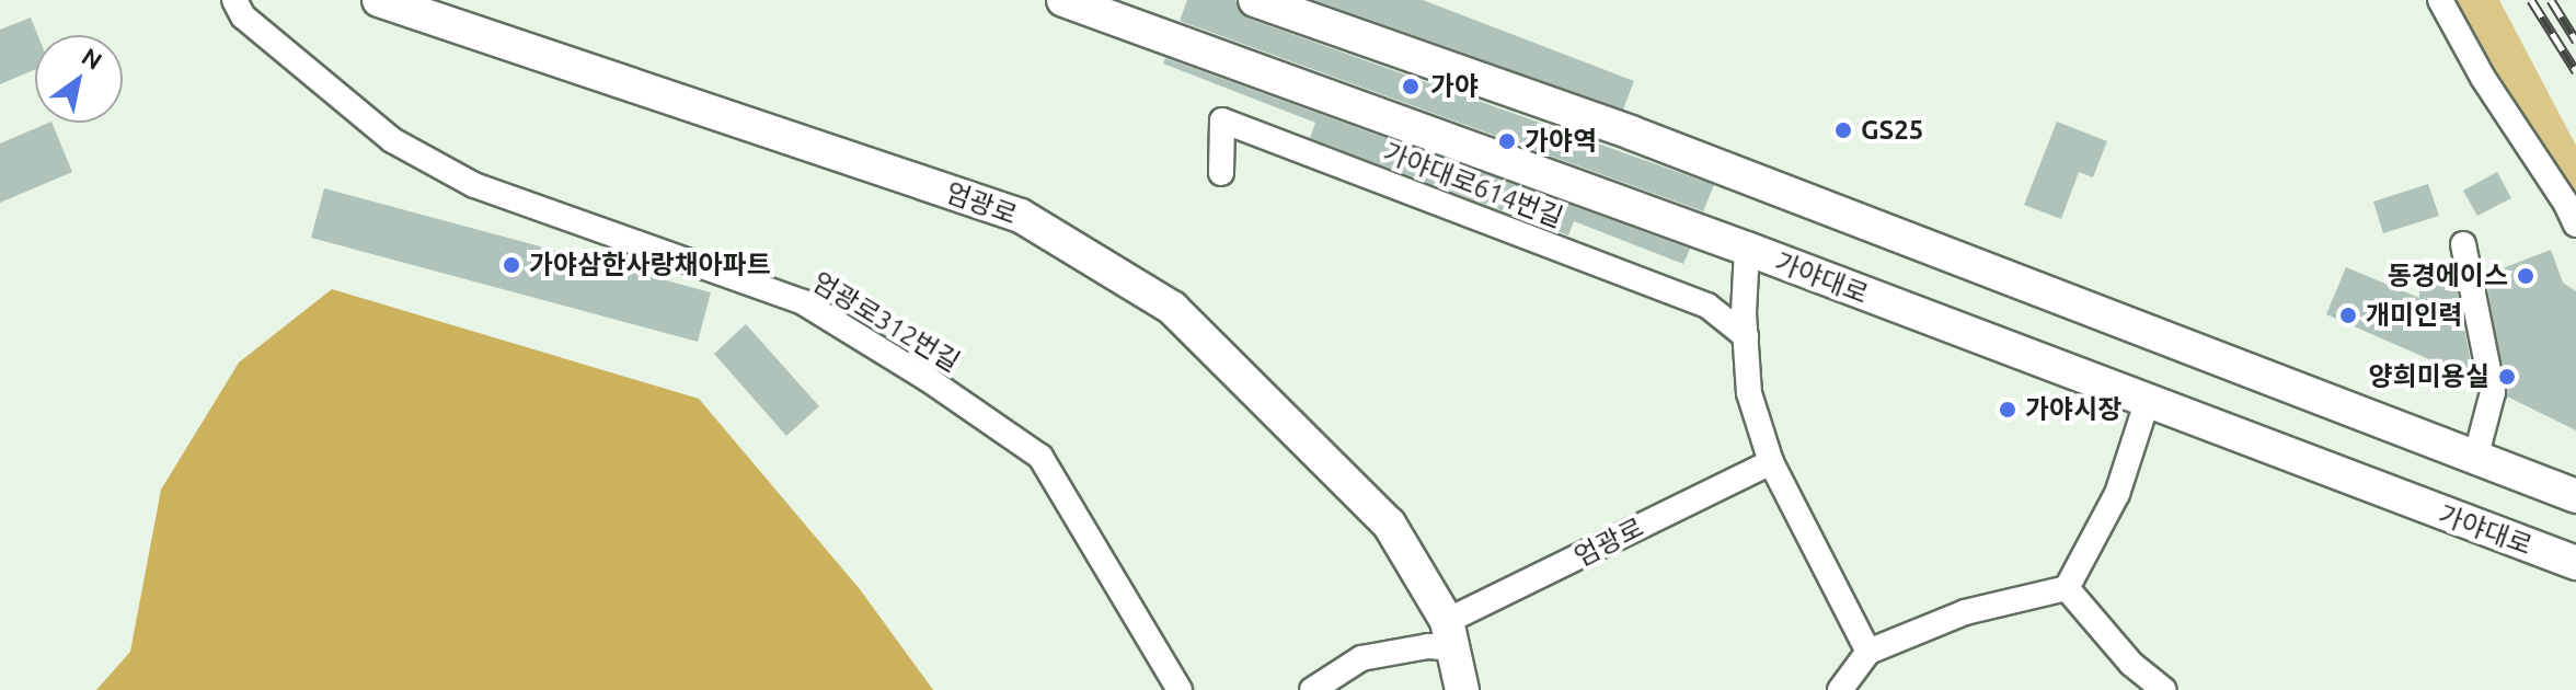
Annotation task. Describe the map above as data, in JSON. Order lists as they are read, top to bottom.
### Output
{
  "streets": {
    "main road": ["엄광로", "가야대로"],
    "street": ["가야대로614번길", "엄광로312번길"]
  },
  "places": [
    "가야",
    "GS25",
    "가야역",
    "가야삼한사랑채아파트",
    "동경에이스",
    "개미인력",
    "양희미용실",
    "가야시장"
  ],
  "north": "top right"
}
